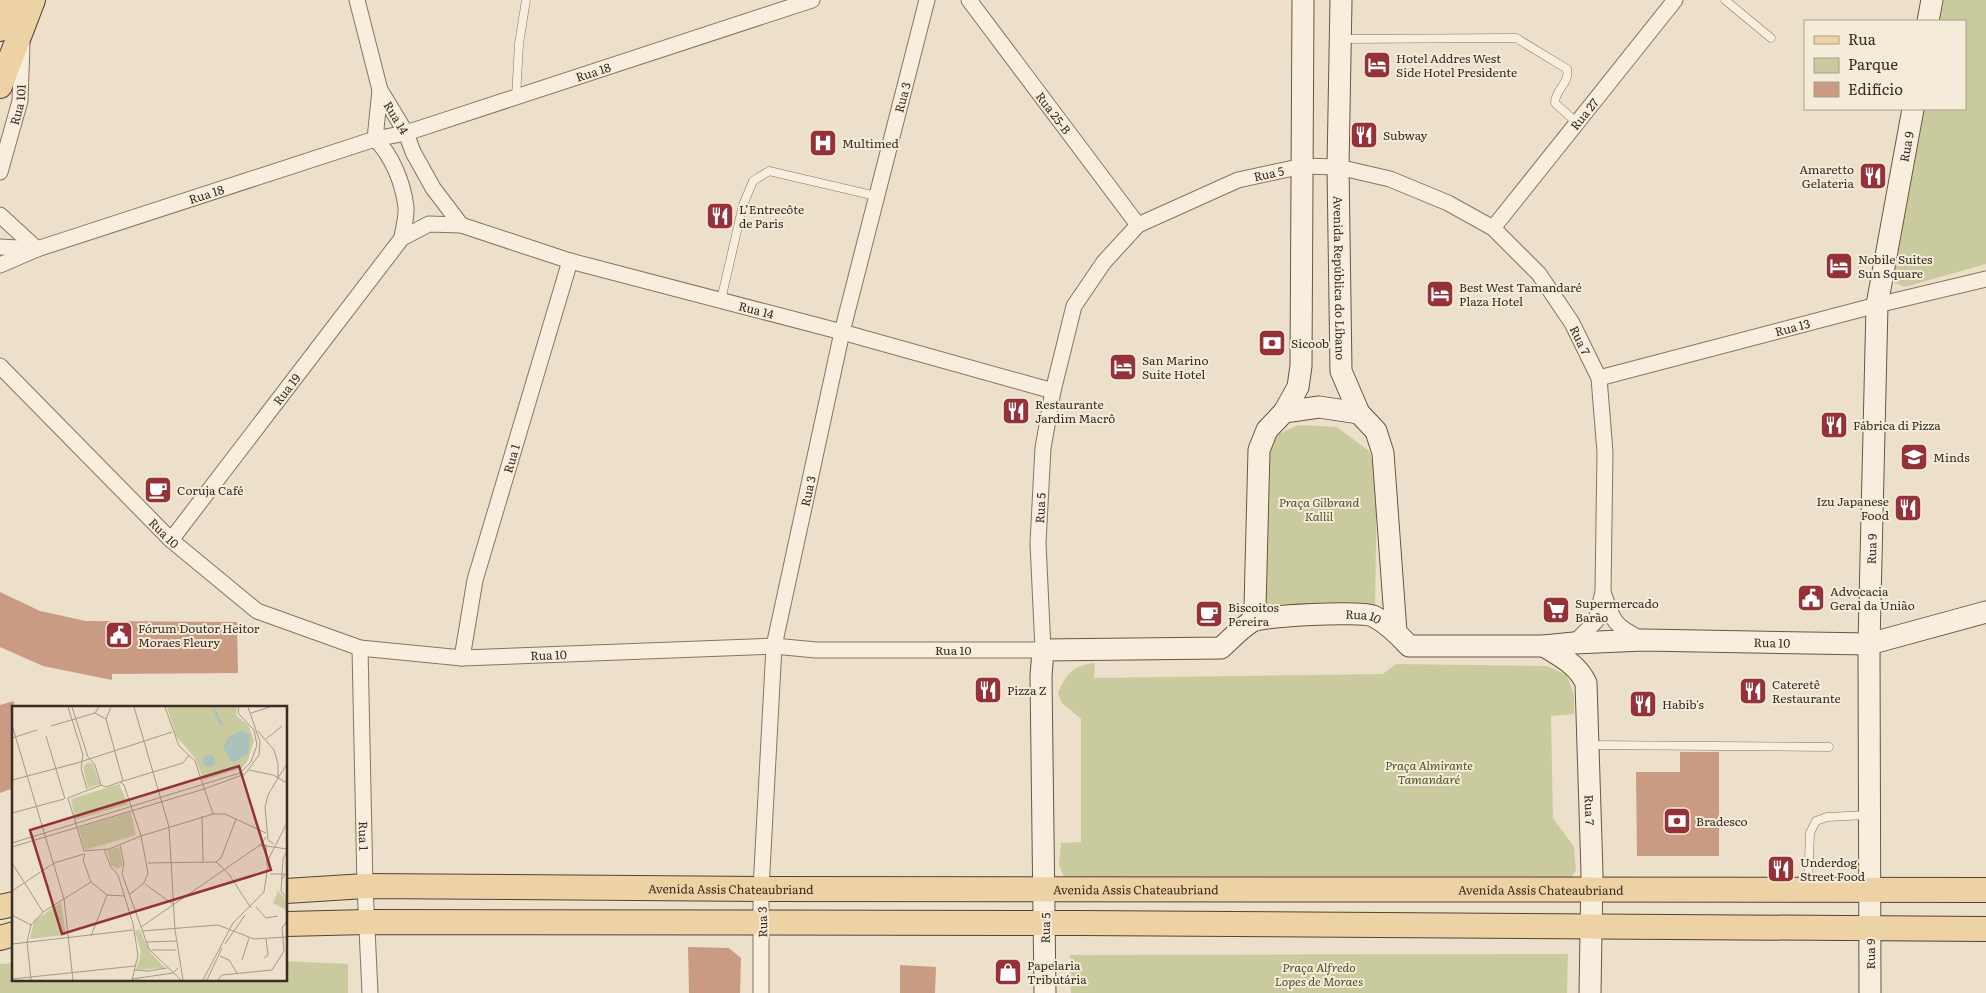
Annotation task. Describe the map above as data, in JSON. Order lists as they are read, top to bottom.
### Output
{
  "streets": {
    "main road": [
      "Rua 9",
      "Rua 5",
      "Avenida República do Líbano",
      "Rua 7",
      "Rua 10",
      "Avenida Assis Chateaubriand"
    ],
    "street": [
      "Rua 18",
      "Rua 3",
      "Rua 101",
      "Rua 25-B",
      "Rua 27",
      "Rua 14",
      "Rua 13",
      "Rua 19",
      "Rua 1"
    ]
  },
  "crossings": [
    ["Rua 18", "Rua 14"],
    ["Rua 3", "Rua 14"],
    ["Rua 3", "Rua 10"],
    ["Rua 3", "Avenida Assis Chateaubriand"],
    ["Rua 25-B", "Rua 5"],
    ["Rua 27", "Rua 7"],
    ["Rua 14", "Rua 5"],
    ["Rua 14", "Rua 19"],
    ["Rua 14", "Rua 1"],
    ["Rua 9", "Rua 13"],
    ["Rua 9", "Rua 10"],
    ["Rua 9", "Avenida Assis Chateaubriand"],
    ["Rua 5", "Rua 7"],
    ["Rua 5", "Rua 10"],
    ["Rua 5", "Avenida Assis Chateaubriand"],
    ["Avenida República do Líbano", "Rua 7"],
    ["Avenida República do Líbano", "Rua 10"],
    ["Rua 13", "Rua 7"],
    ["Rua 7", "Rua 10"],
    ["Rua 7", "Avenida Assis Chateaubriand"],
    ["Rua 19", "Rua 10"],
    ["Rua 1", "Rua 10"],
    ["Rua 1", "Avenida Assis Chateaubriand"]
  ],
  "parks": ["Praça Gilbrand Kallil", "Praça Almirante Tamandaré", "Praça Alfredo Lopes de Moraes"],
  "places": {
    "hotel": [
      "Hotel Addres West Side Hotel Presidente",
      "Nobile Suites Sun Square",
      "Best West Tamandaré Plaza Hotel",
      "San Marino Suite Hotel"
    ],
    "restaurant": [
      "Subway",
      "Amaretto Gelateria",
      "L’Entrecôte de Paris",
      "Restaurante Jardim Macrô",
      "Fábrica di Pizza",
      "Izu Japanese Food",
      "Pizza Z",
      "Cateretê Restaurante",
      "Habib's",
      "Underdog Street Food"
    ],
    "hospital": ["Multimed"],
    "bank": ["Sicoob", "Bradesco"],
    "school or university": ["Minds"],
    "cafe": ["Coruja Café", "Biscoitos Pereira"],
    "public building": ["Advocacia Geral da União", "Fórum Doutor Heitor Moraes Fleury"],
    "supermarket": ["Supermercado Barão"],
    "shop": ["Papelaria Tributária"]
  },
  "legend": ["Rua", "Parque", "Edifício"]
}
